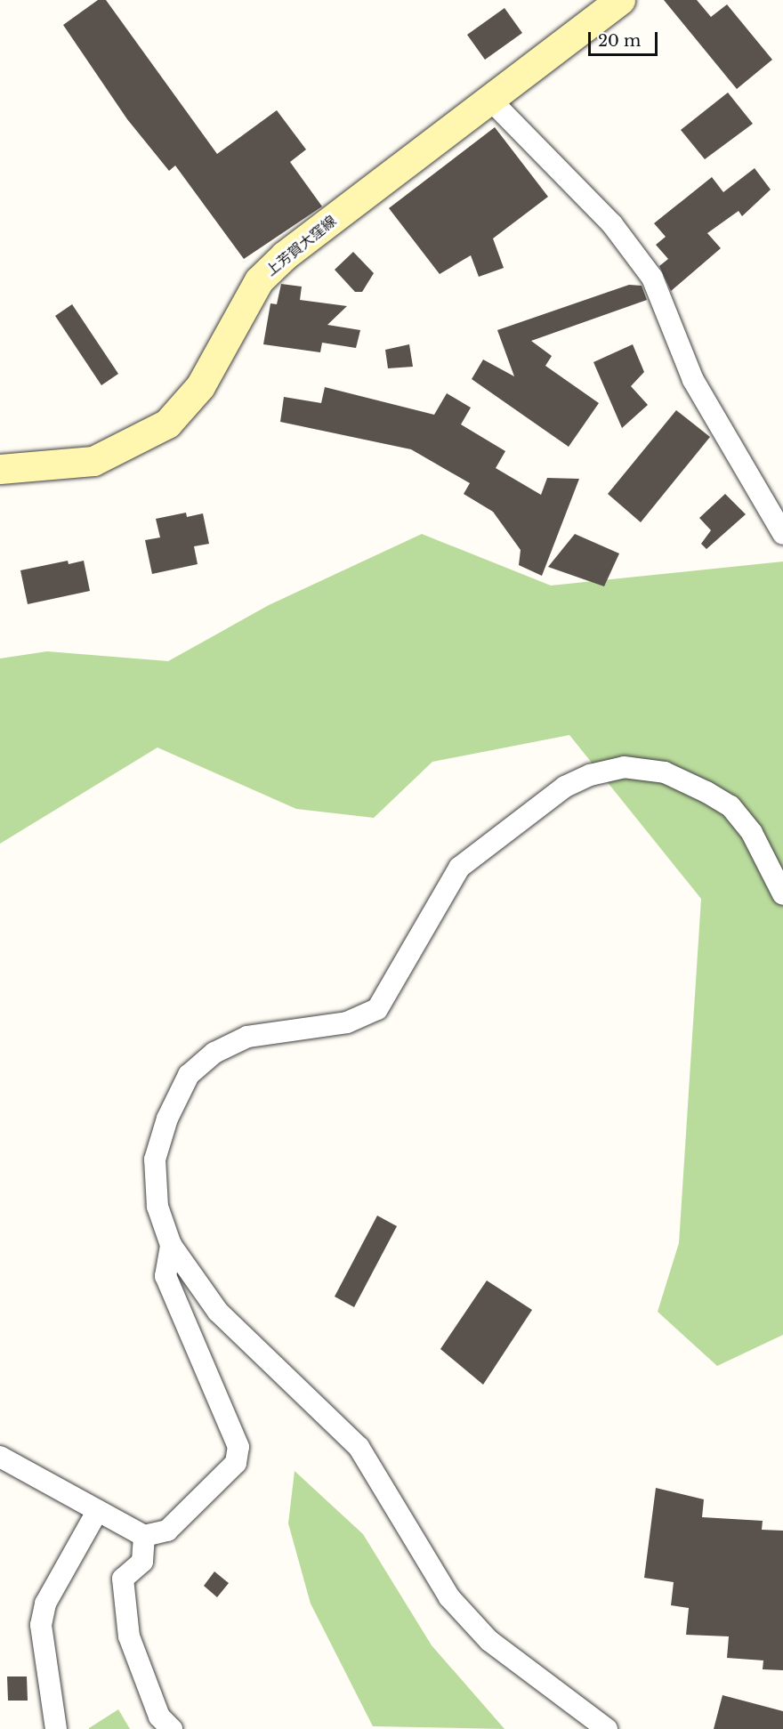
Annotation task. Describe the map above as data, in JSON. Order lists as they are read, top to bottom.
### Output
{
  "streets": {
    "main road": ["上芳賀大窪線"]
  },
  "scale_bar": "20 m"
}
